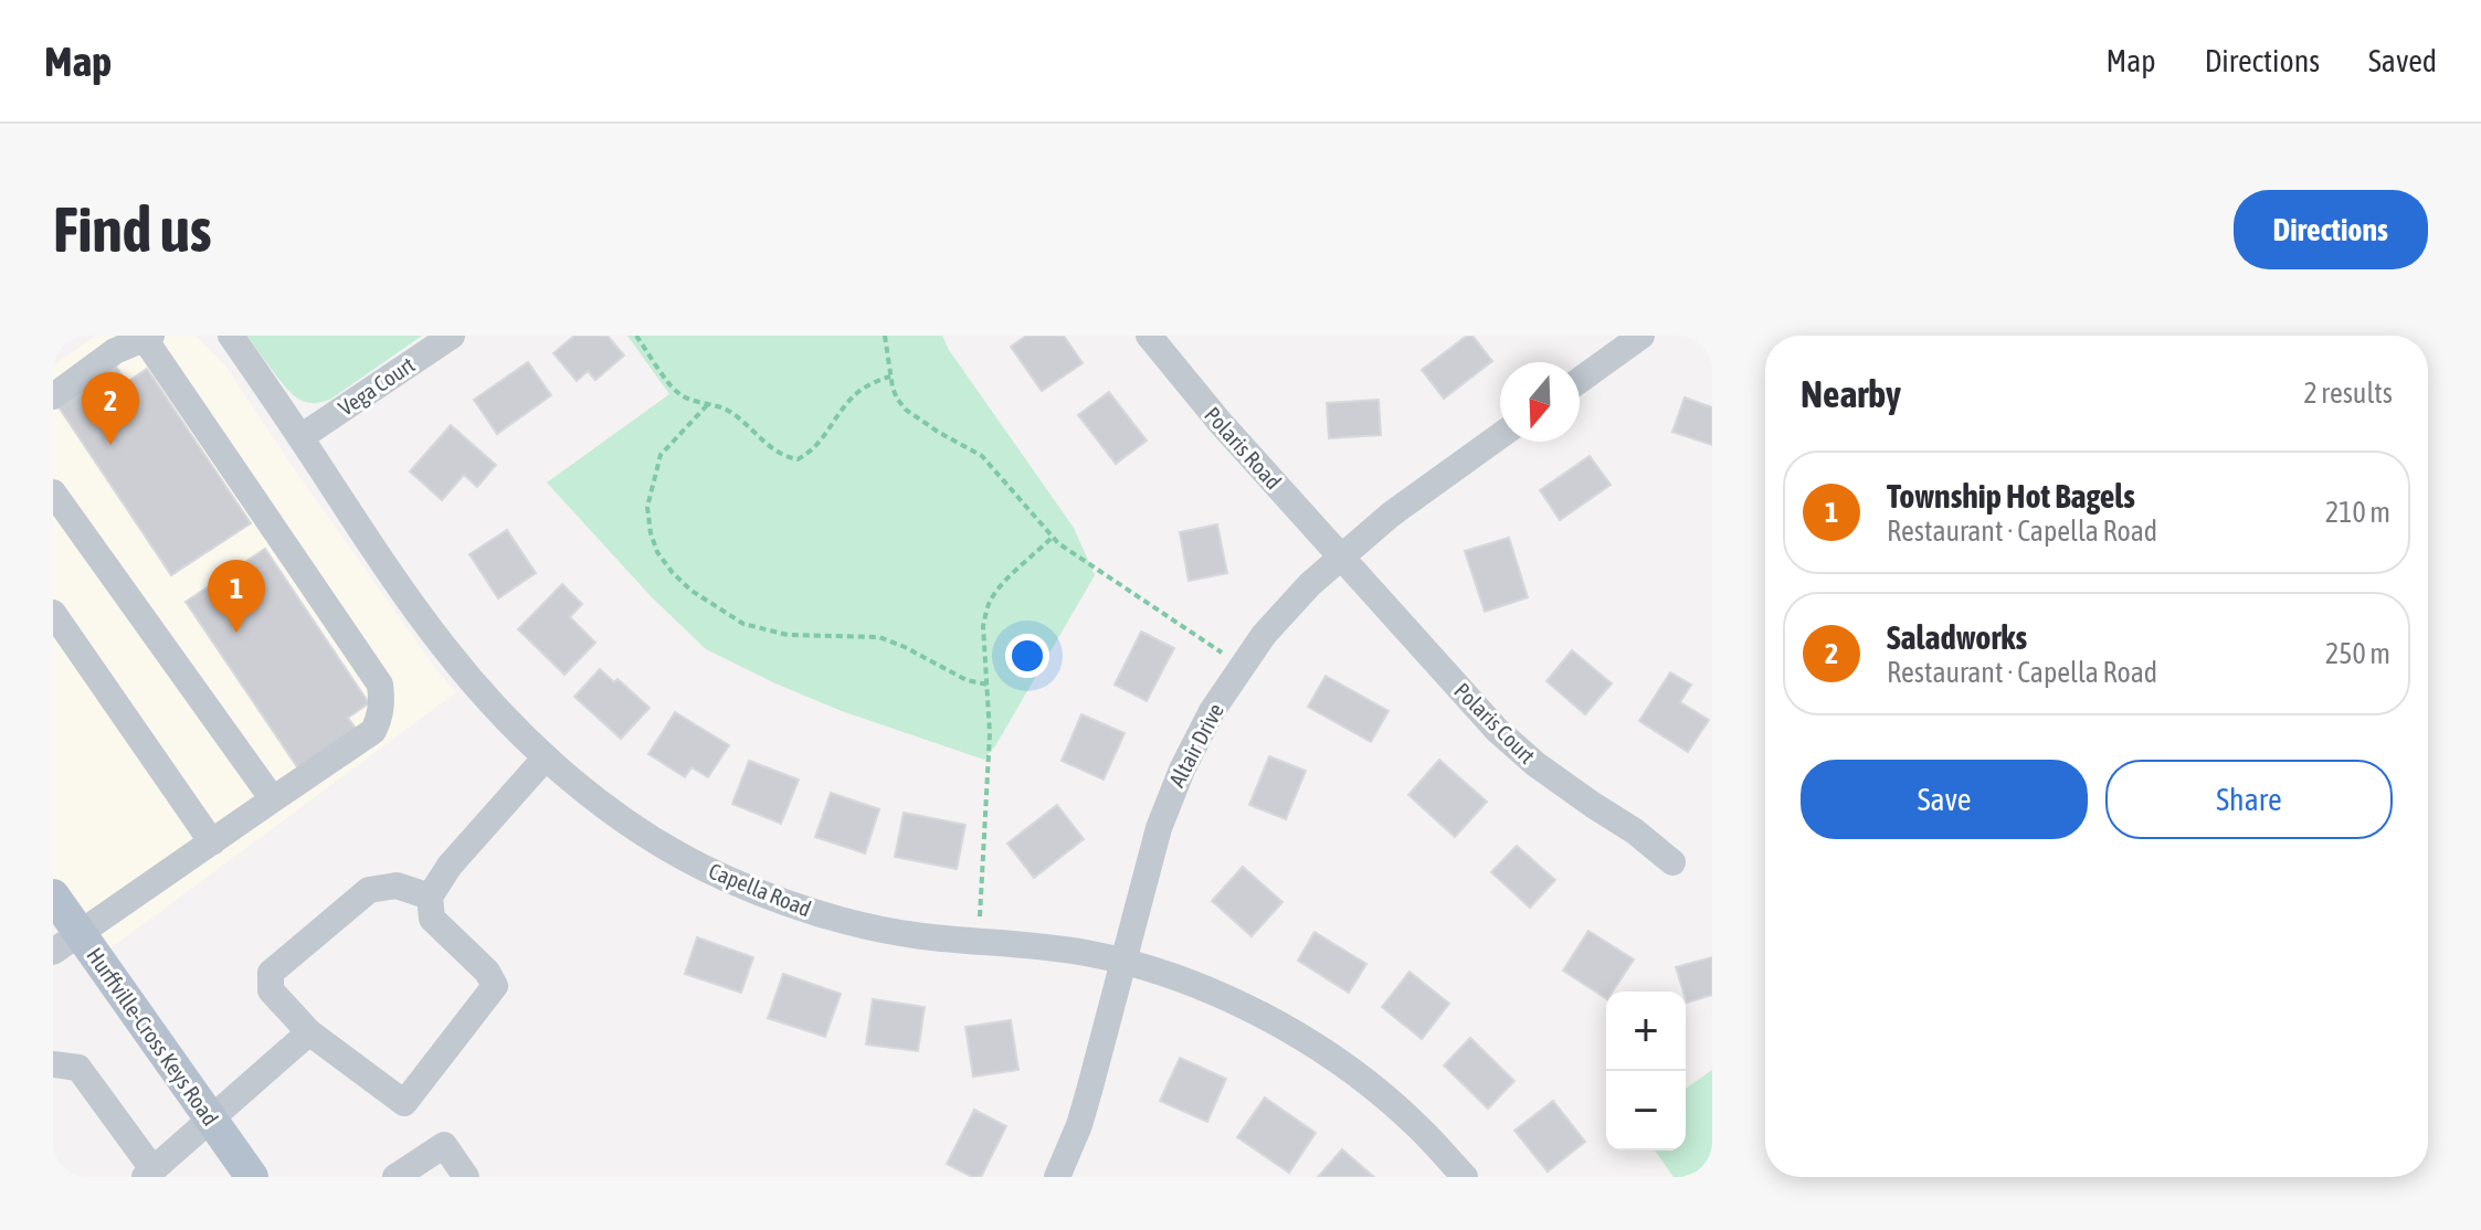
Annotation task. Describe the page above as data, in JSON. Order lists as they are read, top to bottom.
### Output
{
  "streets": {
    "main road": ["Hurffville-Cross Keys Road"],
    "street": [
      "Vega Court",
      "Polaris Road",
      "Polaris Court",
      "Altair Drive",
      "Capella Road"
    ]
  },
  "crossings": [
    ["Vega Court", "Capella Road"],
    ["Polaris Road", "Polaris Court"],
    ["Polaris Road", "Altair Drive"],
    ["Polaris Court", "Altair Drive"],
    ["Altair Drive", "Capella Road"]
  ],
  "north": "bottom",
  "page": {
    "header": "Map",
    "nav": ["Map", "Directions", "Saved"],
    "buttons": [
      "Directions",
      ["Save", "Share"]
    ],
    "title": "Find us",
    "heading": ["Nearby", "2 results"],
    "pins": ["2", "1"],
    "list": [
      {
        "mark": "1",
        "name": "Township Hot Bagels",
        "note": "Restaurant · Capella Road",
        "value": "210 m"
      },
      {
        "mark": "2",
        "name": "Saladworks",
        "note": "Restaurant · Capella Road",
        "value": "250 m"
      }
    ],
    "map_buttons": ["+", "−"]
  }
}
